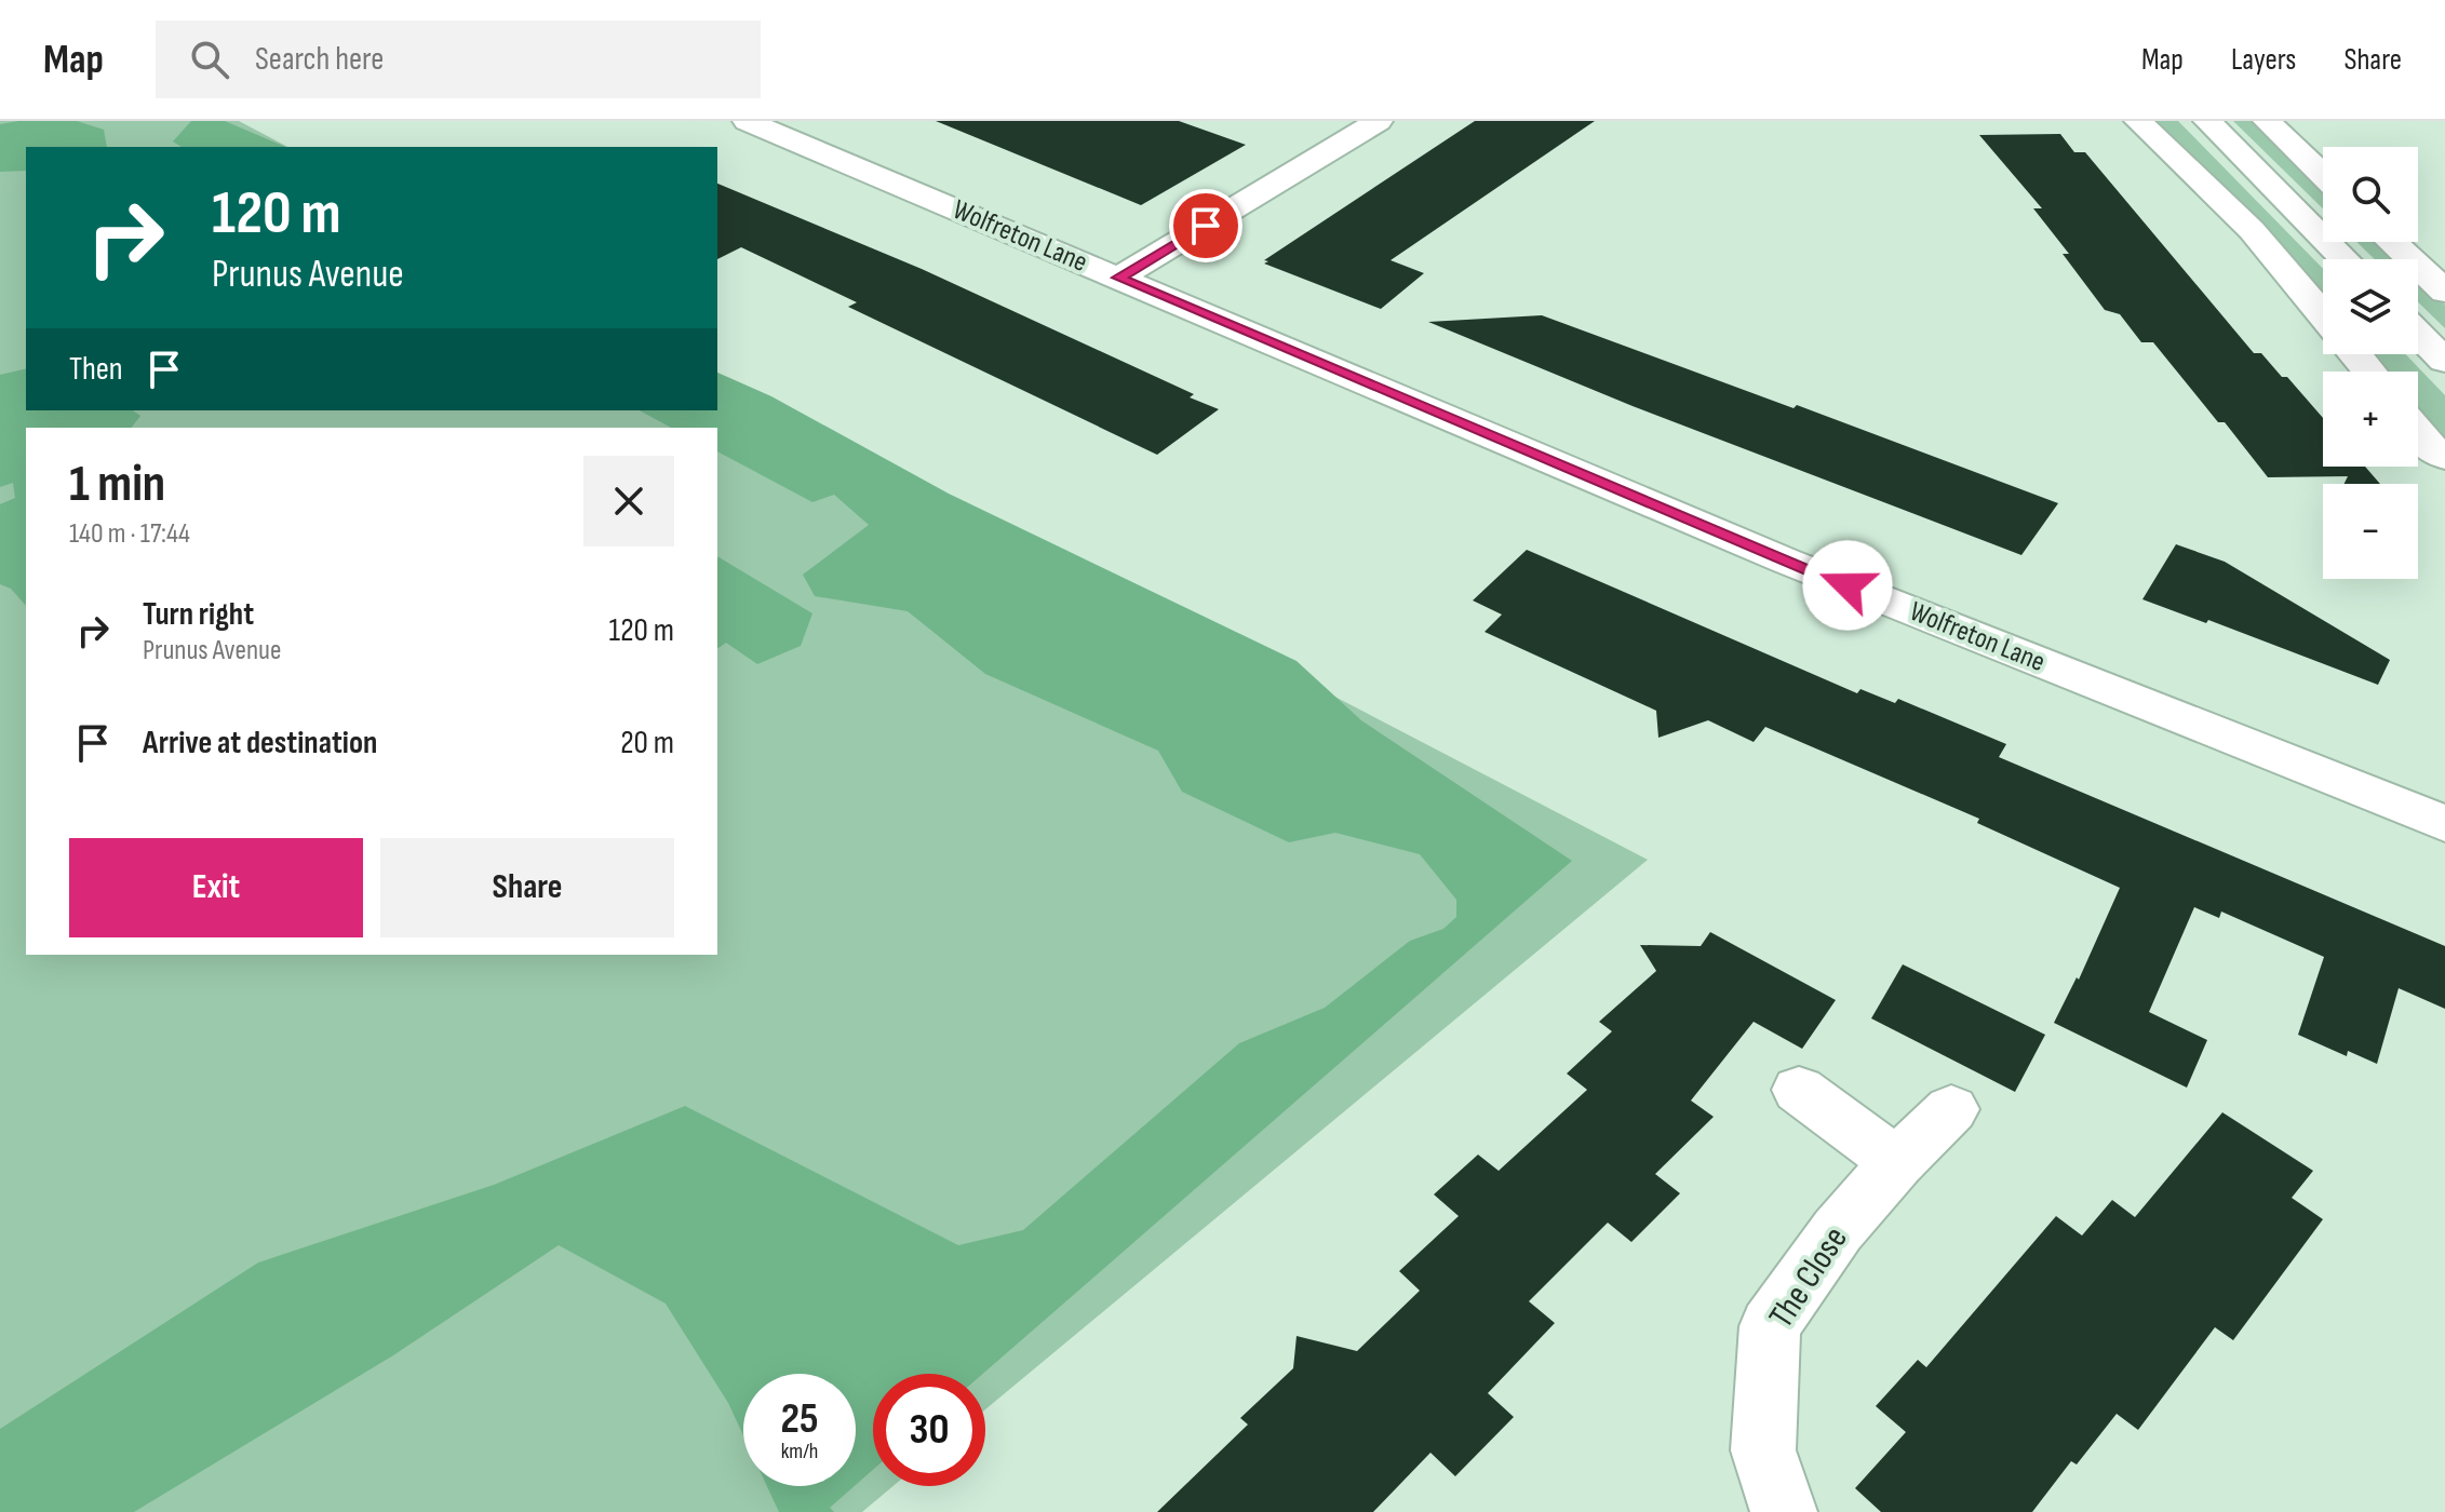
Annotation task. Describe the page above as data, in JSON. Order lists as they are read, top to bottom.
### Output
{
  "streets": {
    "street": ["Wolfreton Lane", "The Close"]
  },
  "page": {
    "header": "Map",
    "search": "Search here",
    "nav": ["Map", "Layers", "Share"],
    "map_buttons": ["+", "−"],
    "turn": ["120 m", "Prunus Avenue"],
    "then": "Then",
    "heading": ["1 min", "140 m · 17:44"],
    "list": [
      {
        "name": "Turn right",
        "note": "Prunus Avenue",
        "value": "120 m"
      },
      {
        "name": "Arrive at destination",
        "value": "20 m"
      }
    ],
    "buttons": ["Exit", "Share"],
    "speed": "25 km/h",
    "limit": "30"
  }
}
